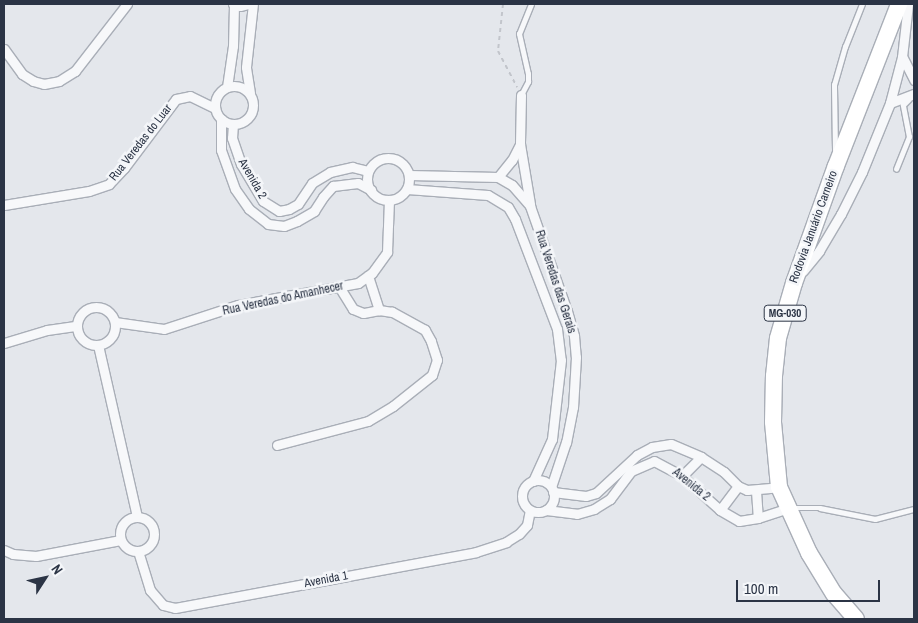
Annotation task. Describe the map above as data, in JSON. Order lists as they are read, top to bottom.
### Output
{
  "streets": {
    "highway": ["Rodovia Januário Carneiro", "MG-030"],
    "street": [
      "Rua Veredas do Luar",
      "Avenida 2",
      "Rua Veredas das Gerais",
      "Rua Veredas do Amanhecer",
      "Avenida 1"
    ]
  },
  "crossings": [
    ["Rua Veredas do Luar", "Avenida 2"],
    ["Avenida 2", "Rodovia Januário Carneiro"],
    ["Avenida 2", "Rua Veredas das Gerais"],
    ["Avenida 2", "Rua Veredas do Amanhecer"],
    ["Avenida 2", "Avenida 1"],
    ["Rua Veredas das Gerais", "Rua Veredas do Amanhecer"],
    ["Rua Veredas das Gerais", "Avenida 1"]
  ],
  "scale_bar": "100 m",
  "north": "top right"
}
